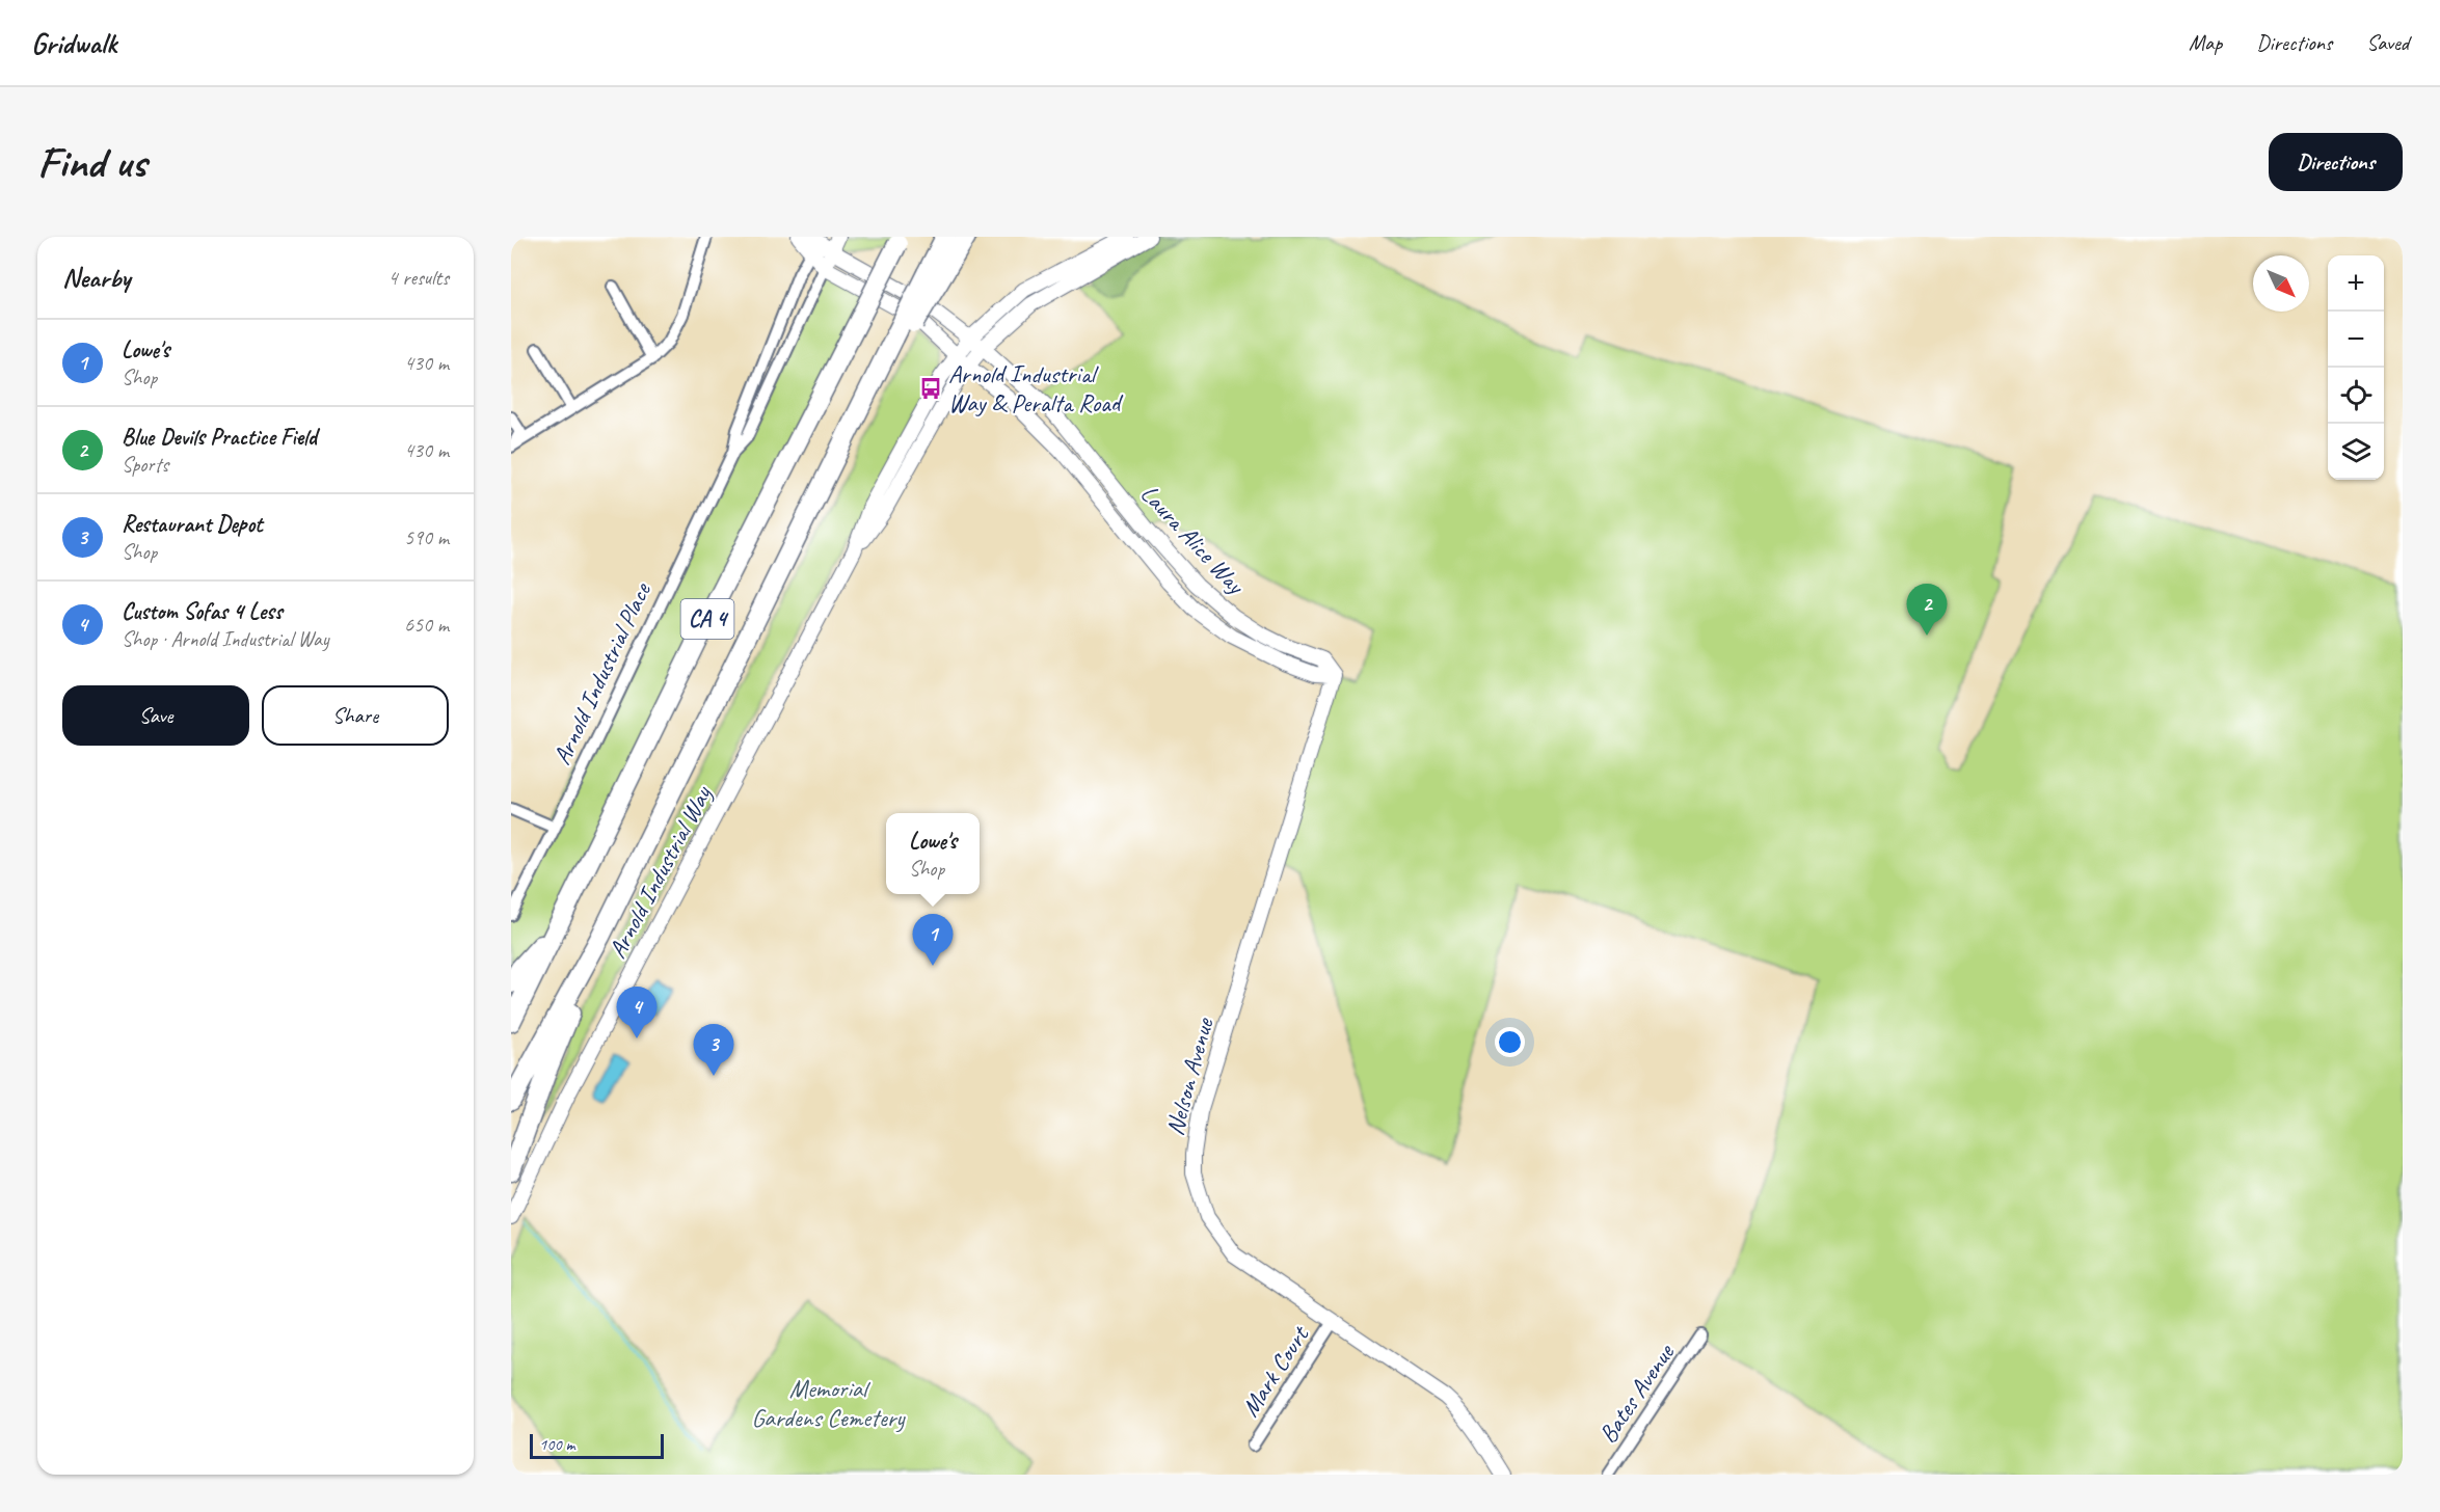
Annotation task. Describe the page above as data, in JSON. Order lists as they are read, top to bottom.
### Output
{
  "streets": {
    "highway": ["CA 4"],
    "street": [
      "Laura Alice Way",
      "Arnold Industrial Place",
      "Arnold Industrial Way",
      "Nelson Avenue",
      "Mark Court",
      "Bates Avenue"
    ]
  },
  "crossings": [
    ["Laura Alice Way", "Arnold Industrial Place"],
    ["Laura Alice Way", "Arnold Industrial Way"],
    ["Laura Alice Way", "Nelson Avenue"],
    ["Nelson Avenue", "Mark Court"]
  ],
  "parks": ["Memorial Gardens Cemetery"],
  "places": {
    "bus stop": ["Arnold Industrial Way & Peralta Road"]
  },
  "scale_bar": "100 m",
  "north": "bottom right",
  "page": {
    "header": "Gridwalk",
    "nav": ["Map", "Directions", "Saved"],
    "buttons": [
      "Directions",
      ["Save", "Share"]
    ],
    "title": "Find us",
    "heading": ["Nearby", "4 results"],
    "map_buttons": ["+", "−"],
    "list": [
      {
        "mark": "1",
        "name": "Lowe's",
        "note": "Shop",
        "value": "430 m"
      },
      {
        "mark": "2",
        "name": "Blue Devils Practice Field",
        "note": "Sports",
        "value": "430 m"
      },
      {
        "mark": "3",
        "name": "Restaurant Depot",
        "note": "Shop",
        "value": "590 m"
      },
      {
        "mark": "4",
        "name": "Custom Sofas 4 Less",
        "note": "Shop · Arnold Industrial Way",
        "value": "650 m"
      }
    ],
    "pins": [
      "2",
      "1",
      "4",
      "3"
    ],
    "popup": ["Lowe's", "Shop"],
    "scale": "100 m"
  }
}
